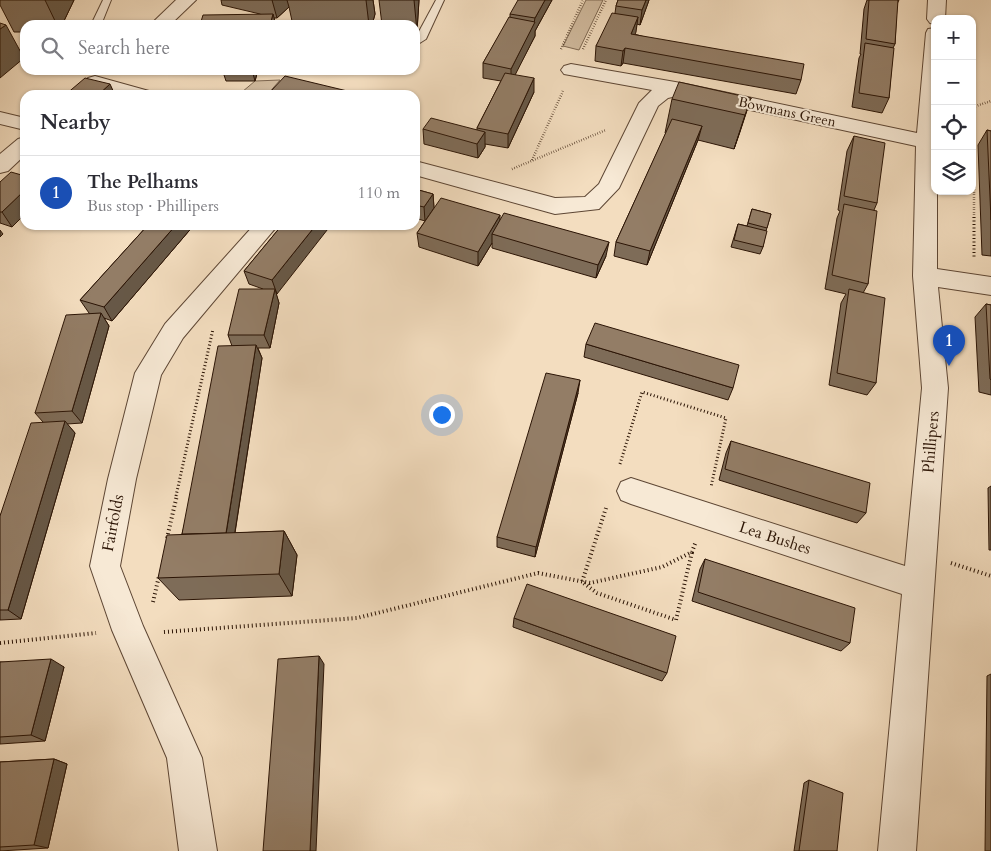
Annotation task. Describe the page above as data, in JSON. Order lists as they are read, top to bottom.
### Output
{
  "streets": {
    "street": [
      "Bowmans Green",
      "Phillipers",
      "Fairfolds",
      "Lea Bushes"
    ]
  },
  "crossings": [
    ["Bowmans Green", "Phillipers"],
    ["Phillipers", "Lea Bushes"]
  ],
  "page": {
    "map_buttons": ["+", "−"],
    "search": "Search here",
    "heading": "Nearby",
    "list": [
      {
        "mark": "1",
        "name": "The Pelhams",
        "note": "Bus stop · Phillipers",
        "value": "110 m"
      }
    ],
    "pins": "1"
  }
}
